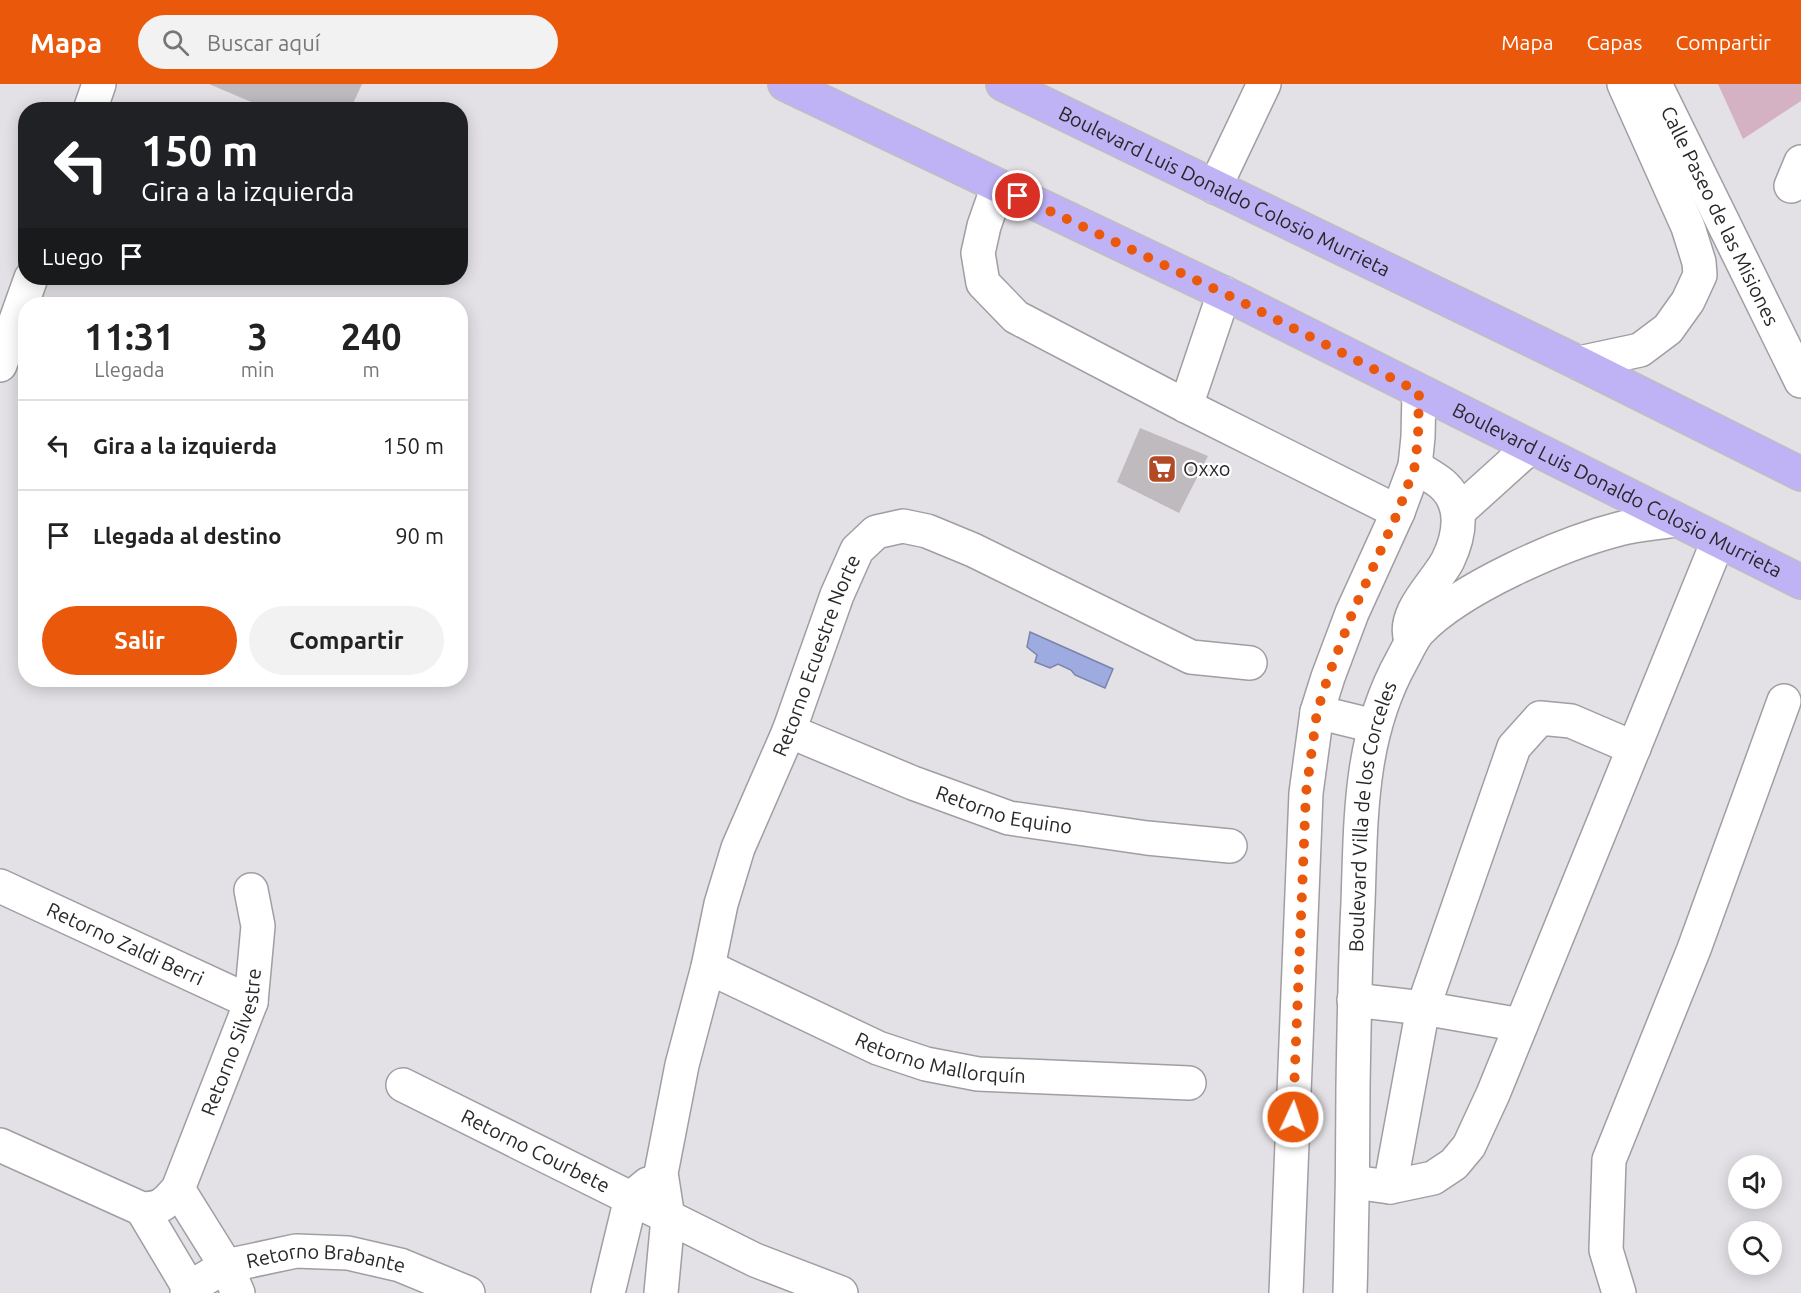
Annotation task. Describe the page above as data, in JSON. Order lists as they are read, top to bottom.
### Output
{
  "streets": {
    "main road": ["Boulevard Luis Donaldo Colosio Murrieta"],
    "street": [
      "Calle Paseo de las Misiones",
      "Retorno Ecuestre Norte",
      "Retorno Equino",
      "Boulevard Villa de los Corceles",
      "Retorno Zaldi Berri",
      "Retorno Silvestre",
      "Retorno Mallorquín",
      "Retorno Courbete",
      "Retorno Brabante"
    ]
  },
  "crossings": [
    ["Boulevard Luis Donaldo Colosio Murrieta", "Calle Paseo de las Misiones"],
    ["Boulevard Luis Donaldo Colosio Murrieta", "Boulevard Villa de los Corceles"],
    ["Retorno Ecuestre Norte", "Retorno Equino"],
    ["Retorno Ecuestre Norte", "Retorno Mallorquín"],
    ["Retorno Ecuestre Norte", "Retorno Courbete"],
    ["Retorno Zaldi Berri", "Retorno Silvestre"]
  ],
  "places": {
    "supermarket": ["Oxxo"]
  },
  "page": {
    "header": "Mapa",
    "search": "Buscar aquí",
    "nav": ["Mapa", "Capas", "Compartir"],
    "turn": ["150 m", "Gira a la izquierda"],
    "then": "Luego",
    "eta": [
      "11:31",
      "Llegada",
      "3",
      "min",
      "240",
      "m"
    ],
    "list": [
      {
        "name": "Gira a la izquierda",
        "value": "150 m"
      },
      {
        "name": "Llegada al destino",
        "value": "90 m"
      }
    ],
    "buttons": ["Salir", "Compartir"]
  }
}
